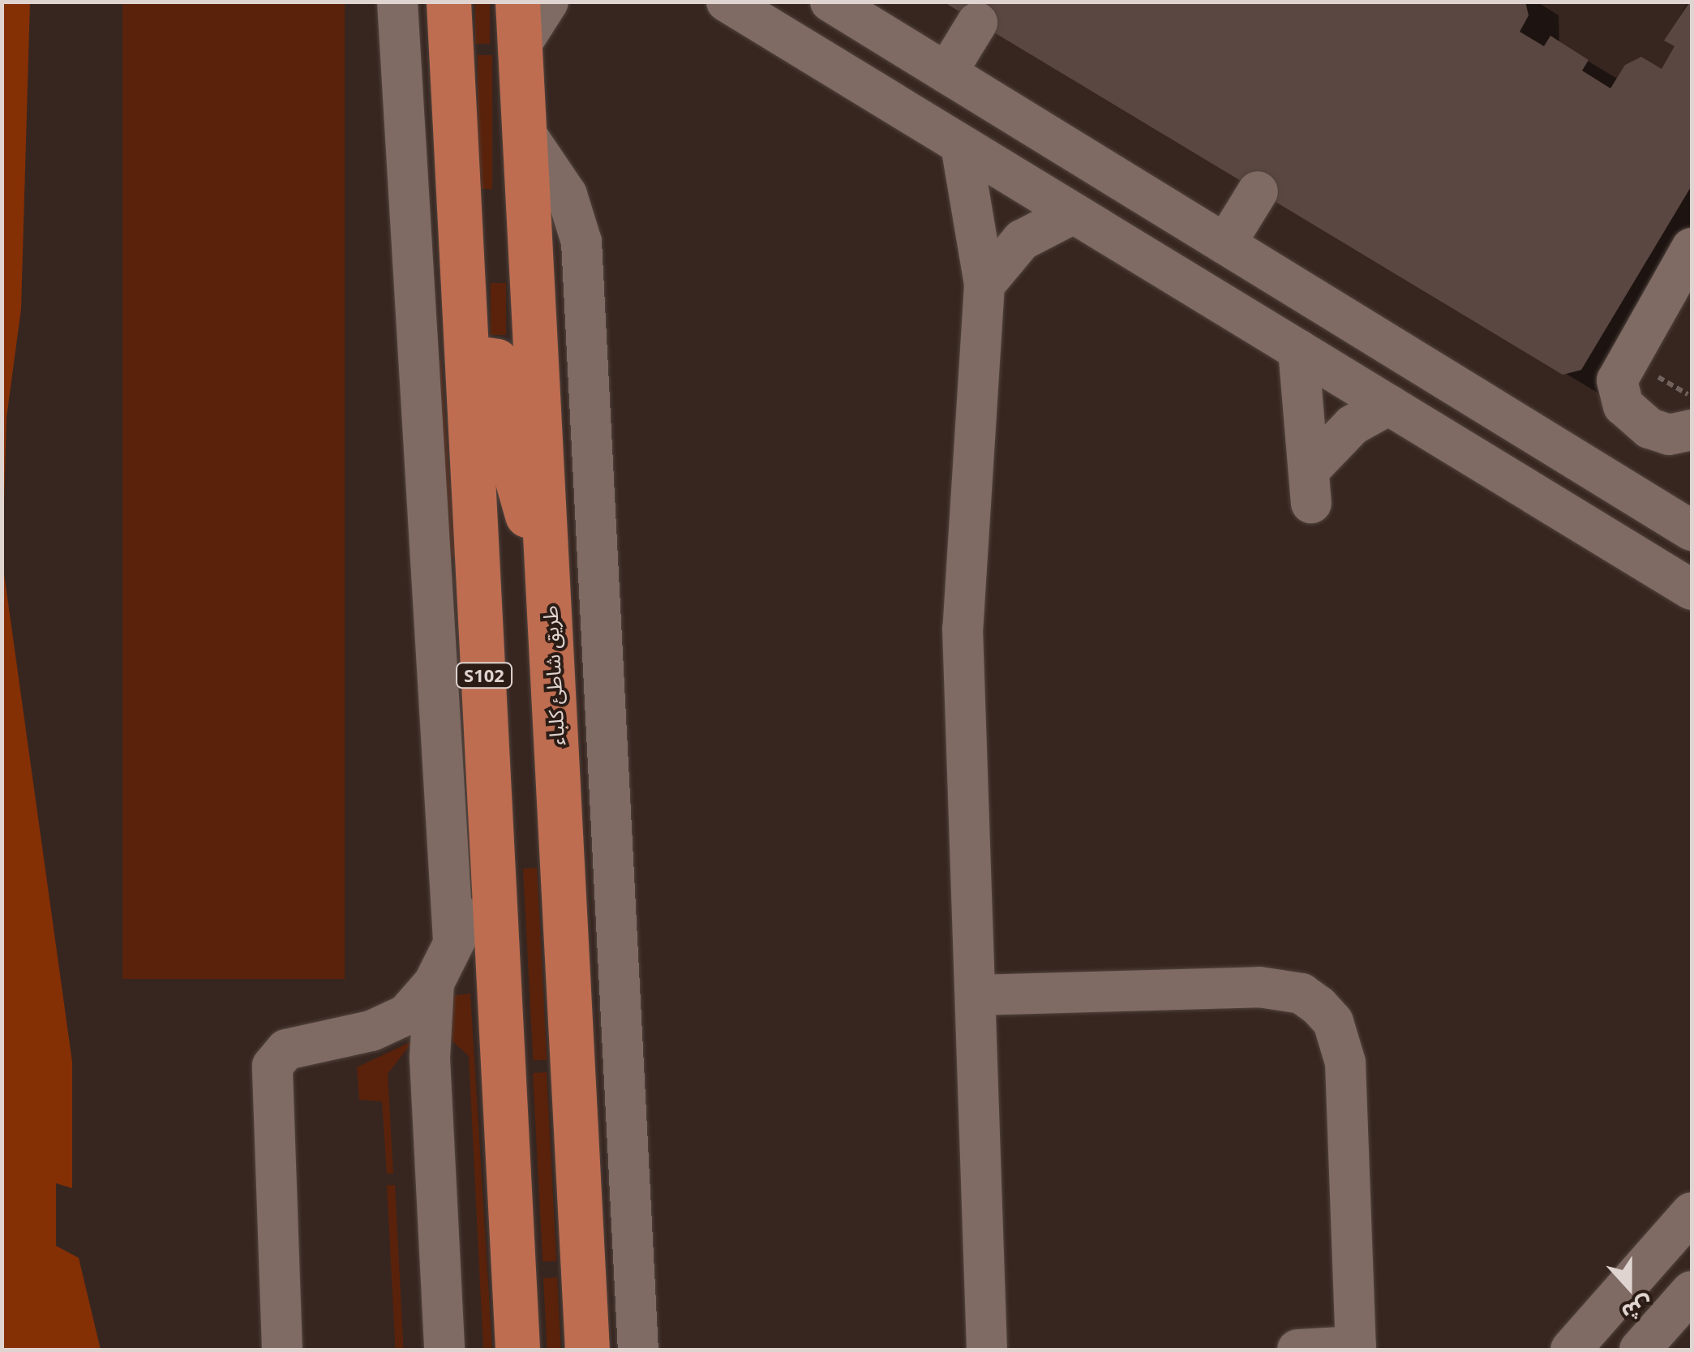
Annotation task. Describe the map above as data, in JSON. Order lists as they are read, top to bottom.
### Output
{
  "streets": {
    "highway": ["S102", "طريق شاطئ كلباء"]
  },
  "north": "bottom"
}
